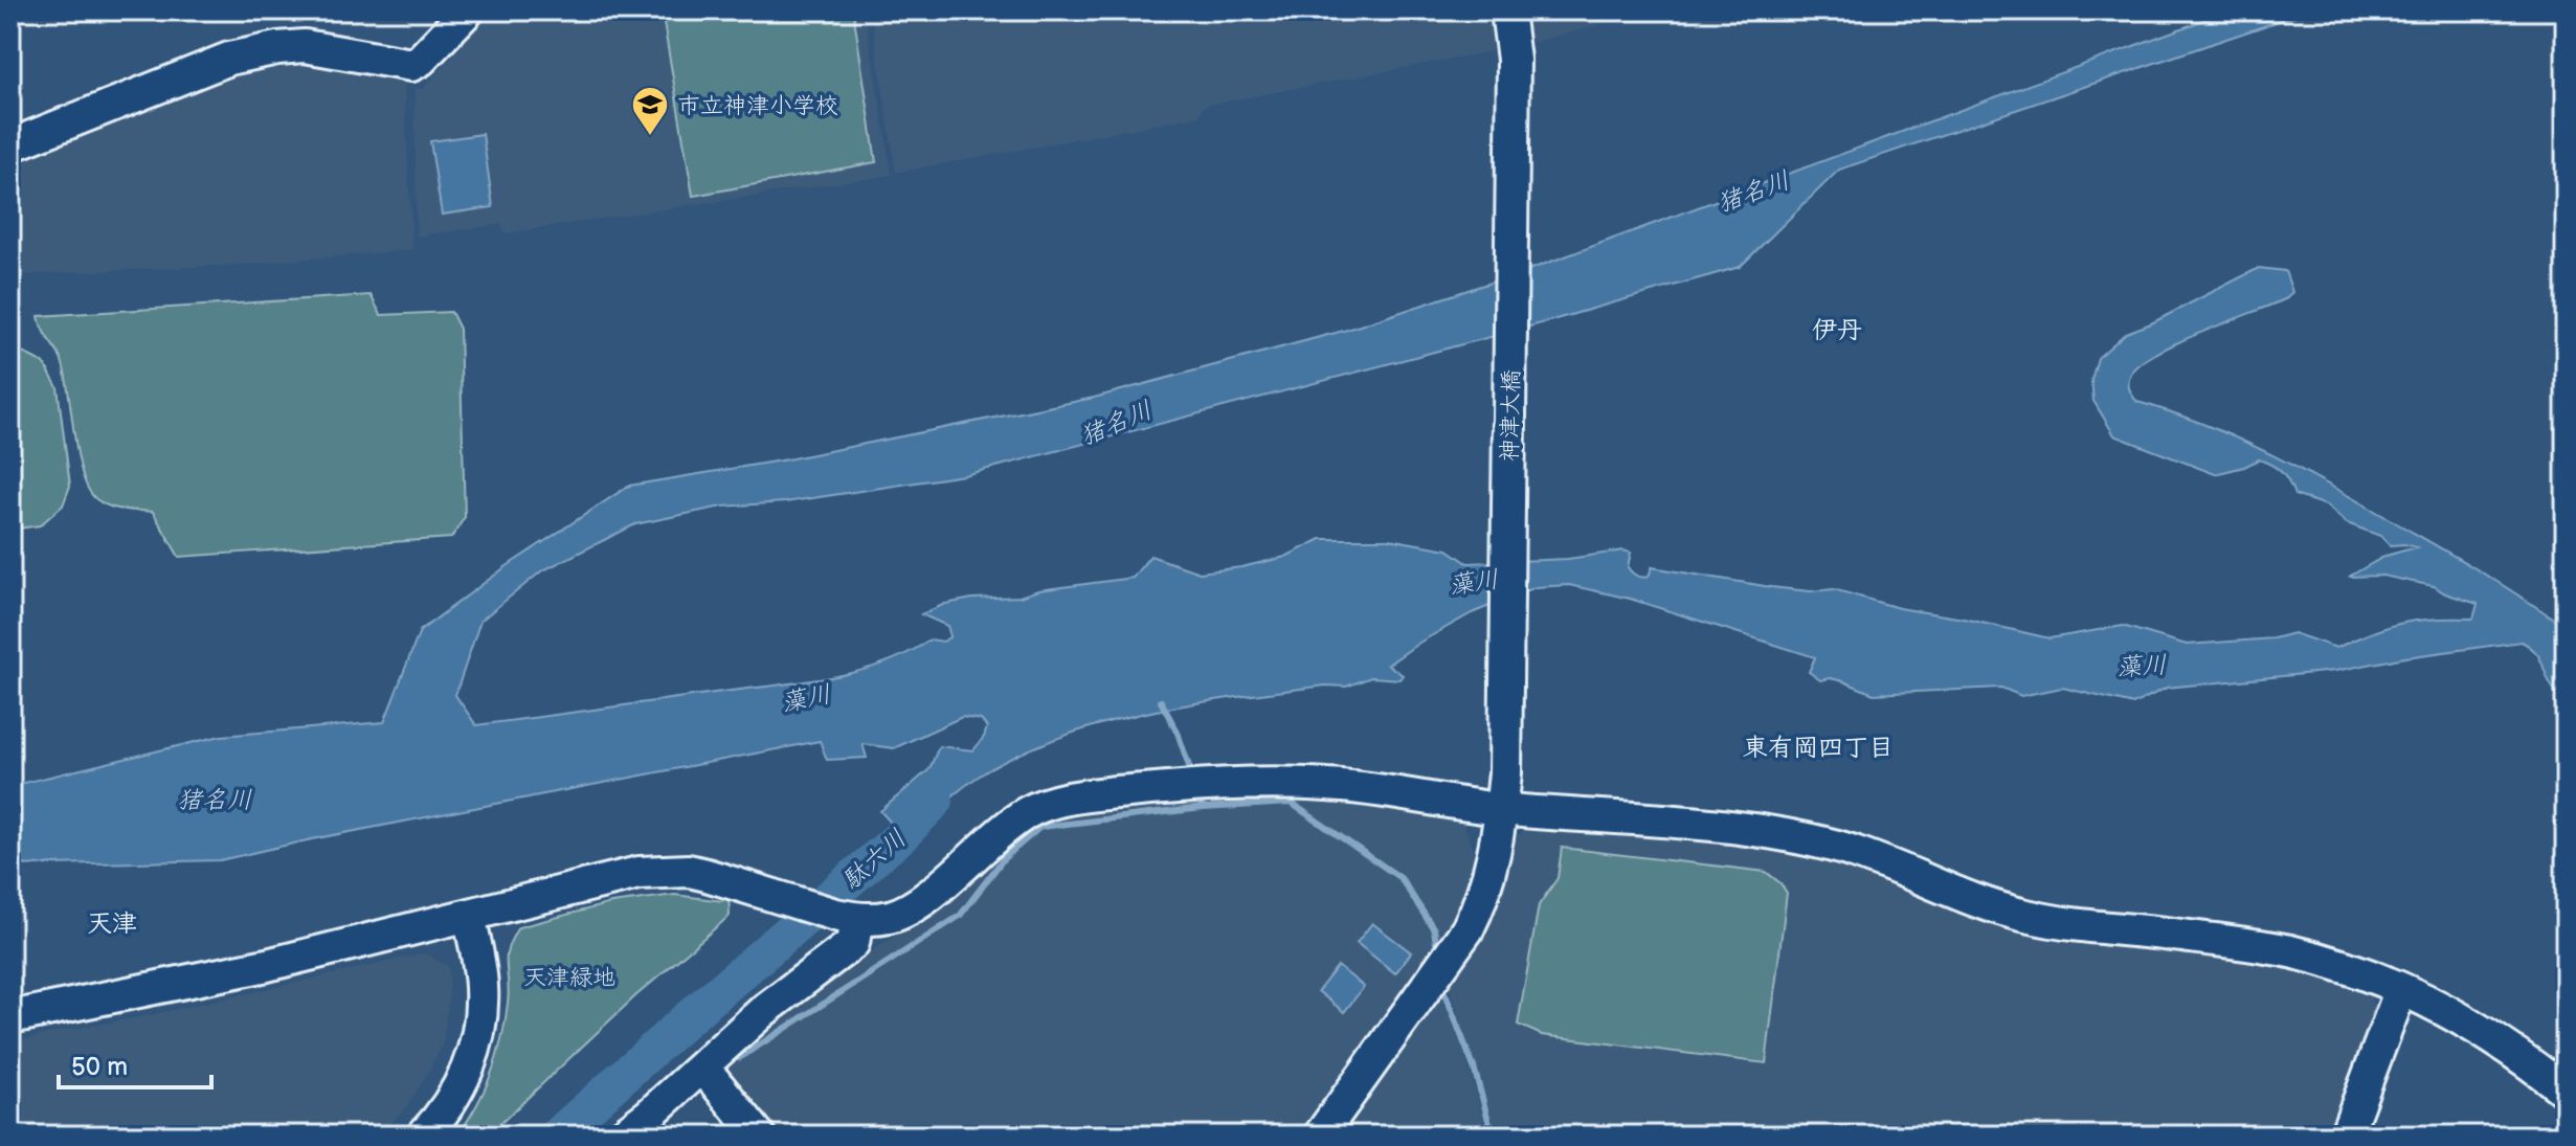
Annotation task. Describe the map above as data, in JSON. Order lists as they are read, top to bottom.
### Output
{
  "streets": {
    "street": ["神津大橋"]
  },
  "districts": ["伊丹", "東有岡四丁目", "天津"],
  "water": ["猪名川", "藻川", "駄六川"],
  "parks": ["天津緑地"],
  "places": {
    "school or university": ["市立神津小学校"]
  },
  "scale_bar": "50 m"
}
